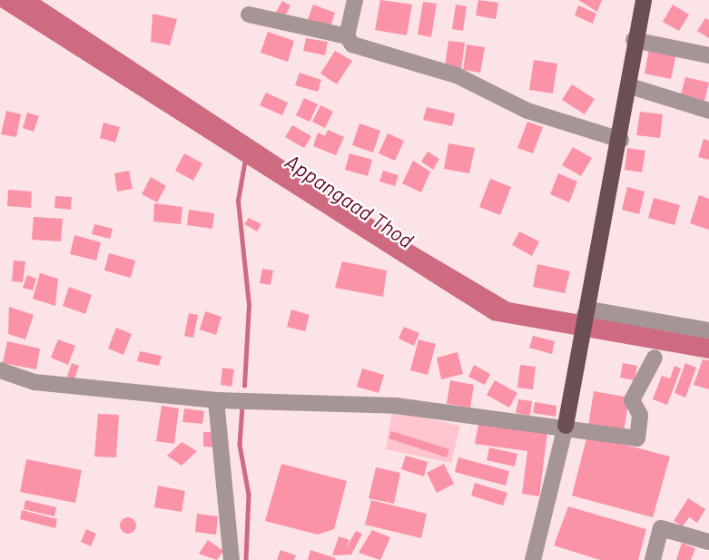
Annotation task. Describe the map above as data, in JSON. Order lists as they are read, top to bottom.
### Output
{
  "water": ["Appangaad Thod"]
}
